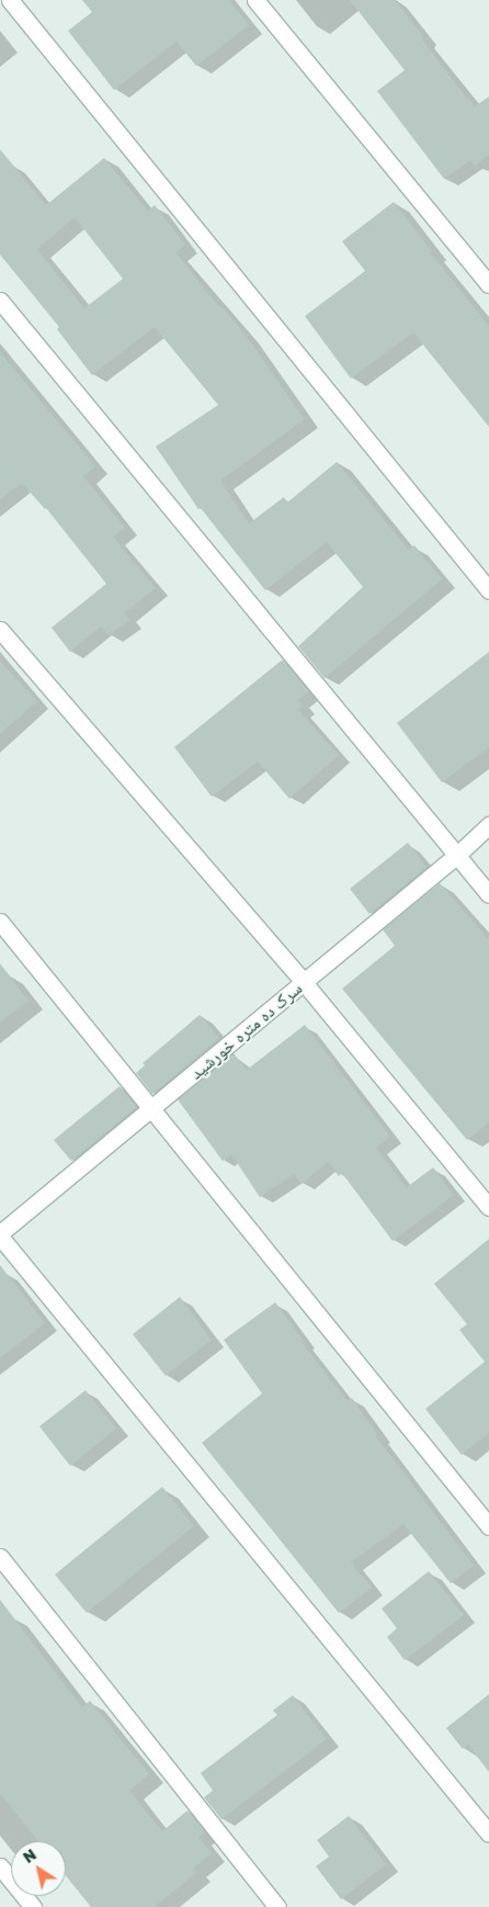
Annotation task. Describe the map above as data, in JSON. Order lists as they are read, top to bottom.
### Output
{
  "streets": {
    "street": ["سرک ده متره خورشید"]
  },
  "north": "top left"
}
